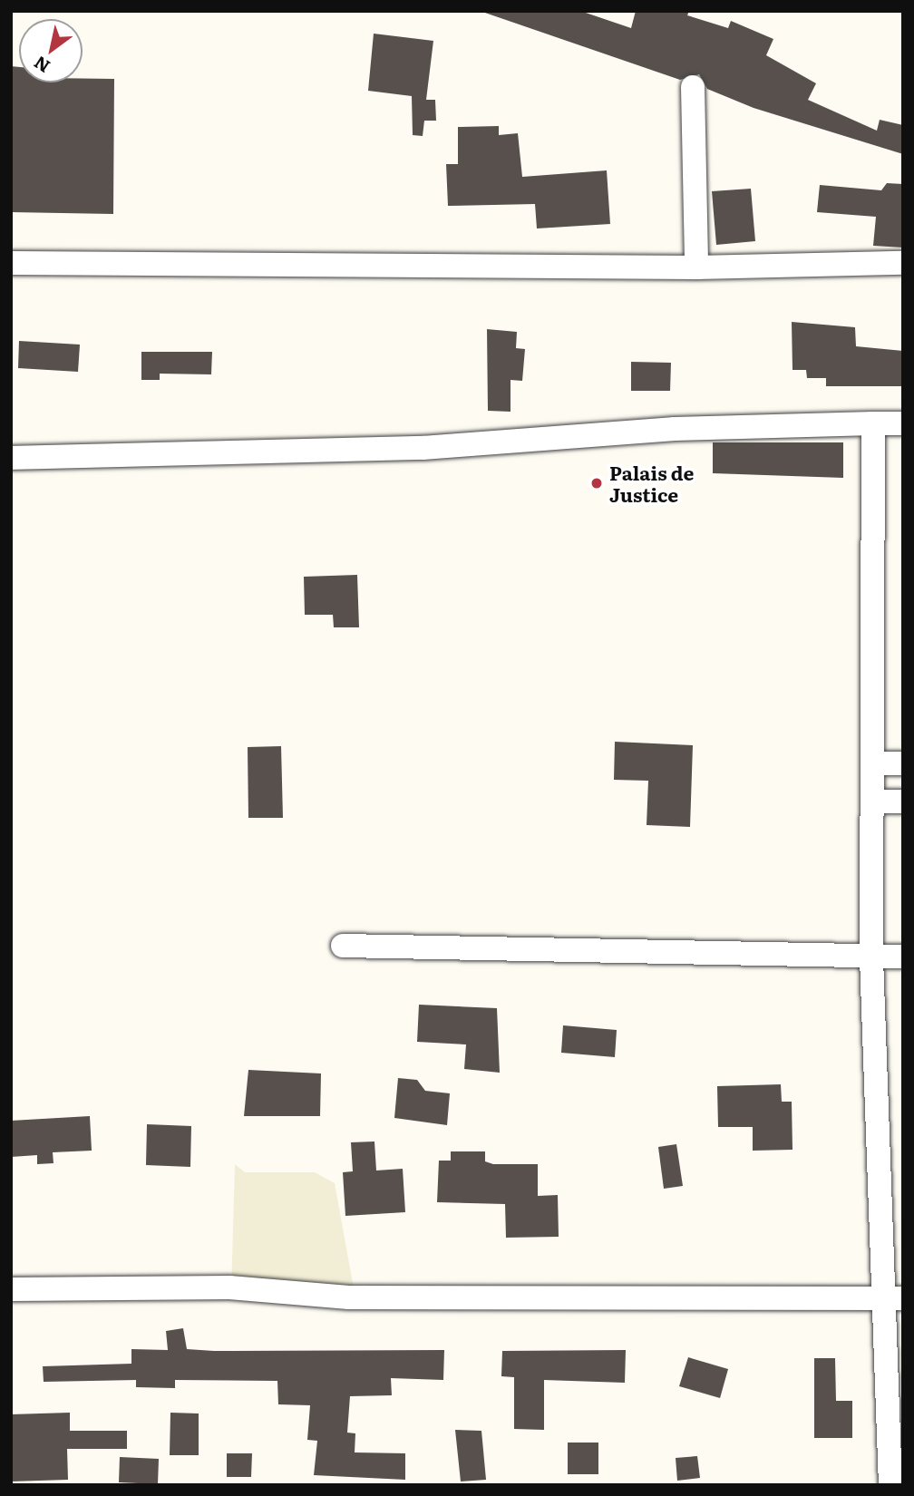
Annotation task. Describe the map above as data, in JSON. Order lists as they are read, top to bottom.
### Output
{
  "places": ["Palais de Justice"],
  "north": "bottom left"
}
